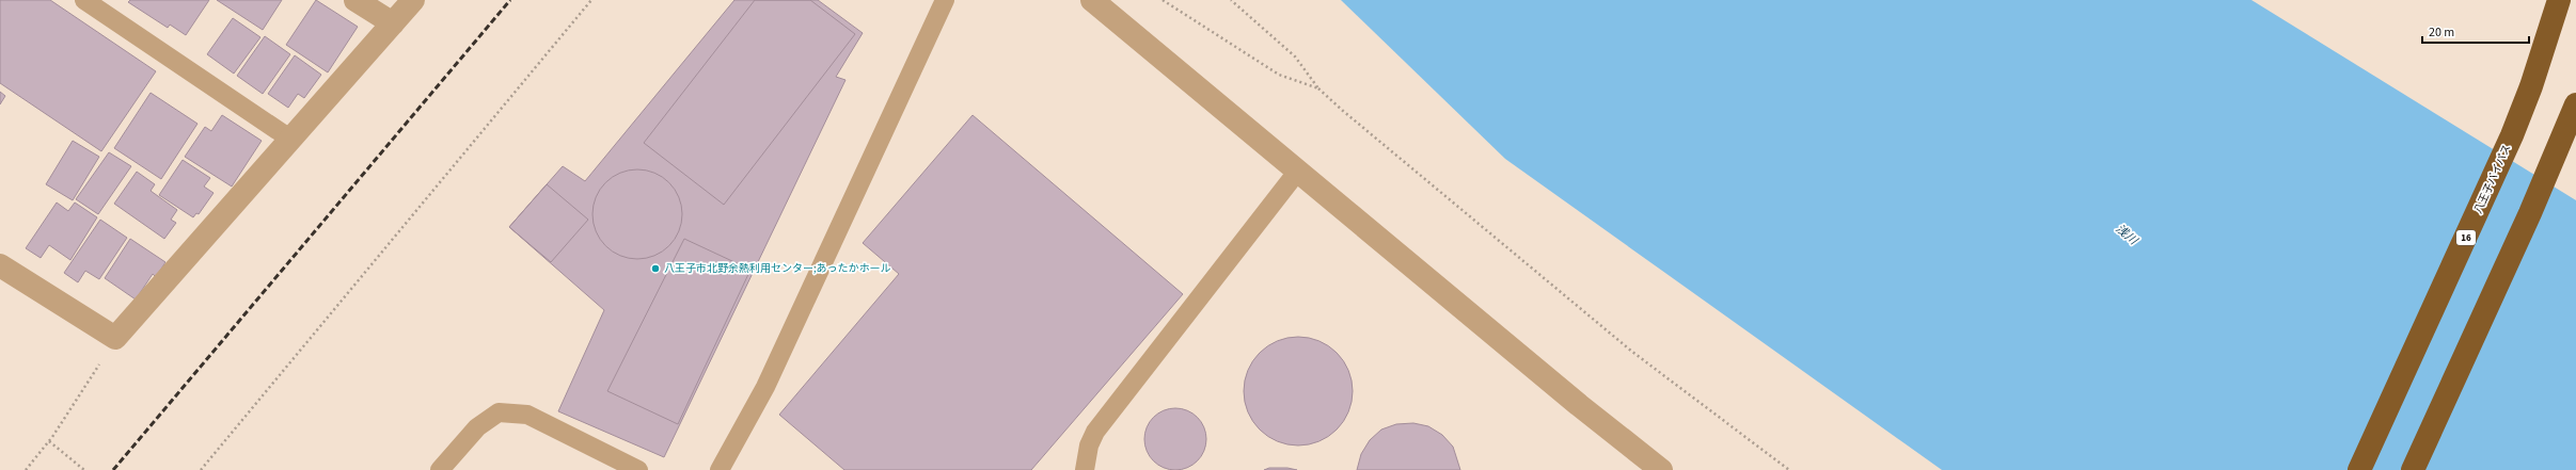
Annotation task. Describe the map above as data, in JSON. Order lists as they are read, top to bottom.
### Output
{
  "streets": {
    "highway": ["八王子バイパス", "16"]
  },
  "water": ["浅川"],
  "places": ["八王子市北野余熱利用センター;あったかホール"],
  "scale_bar": "20 m"
}
